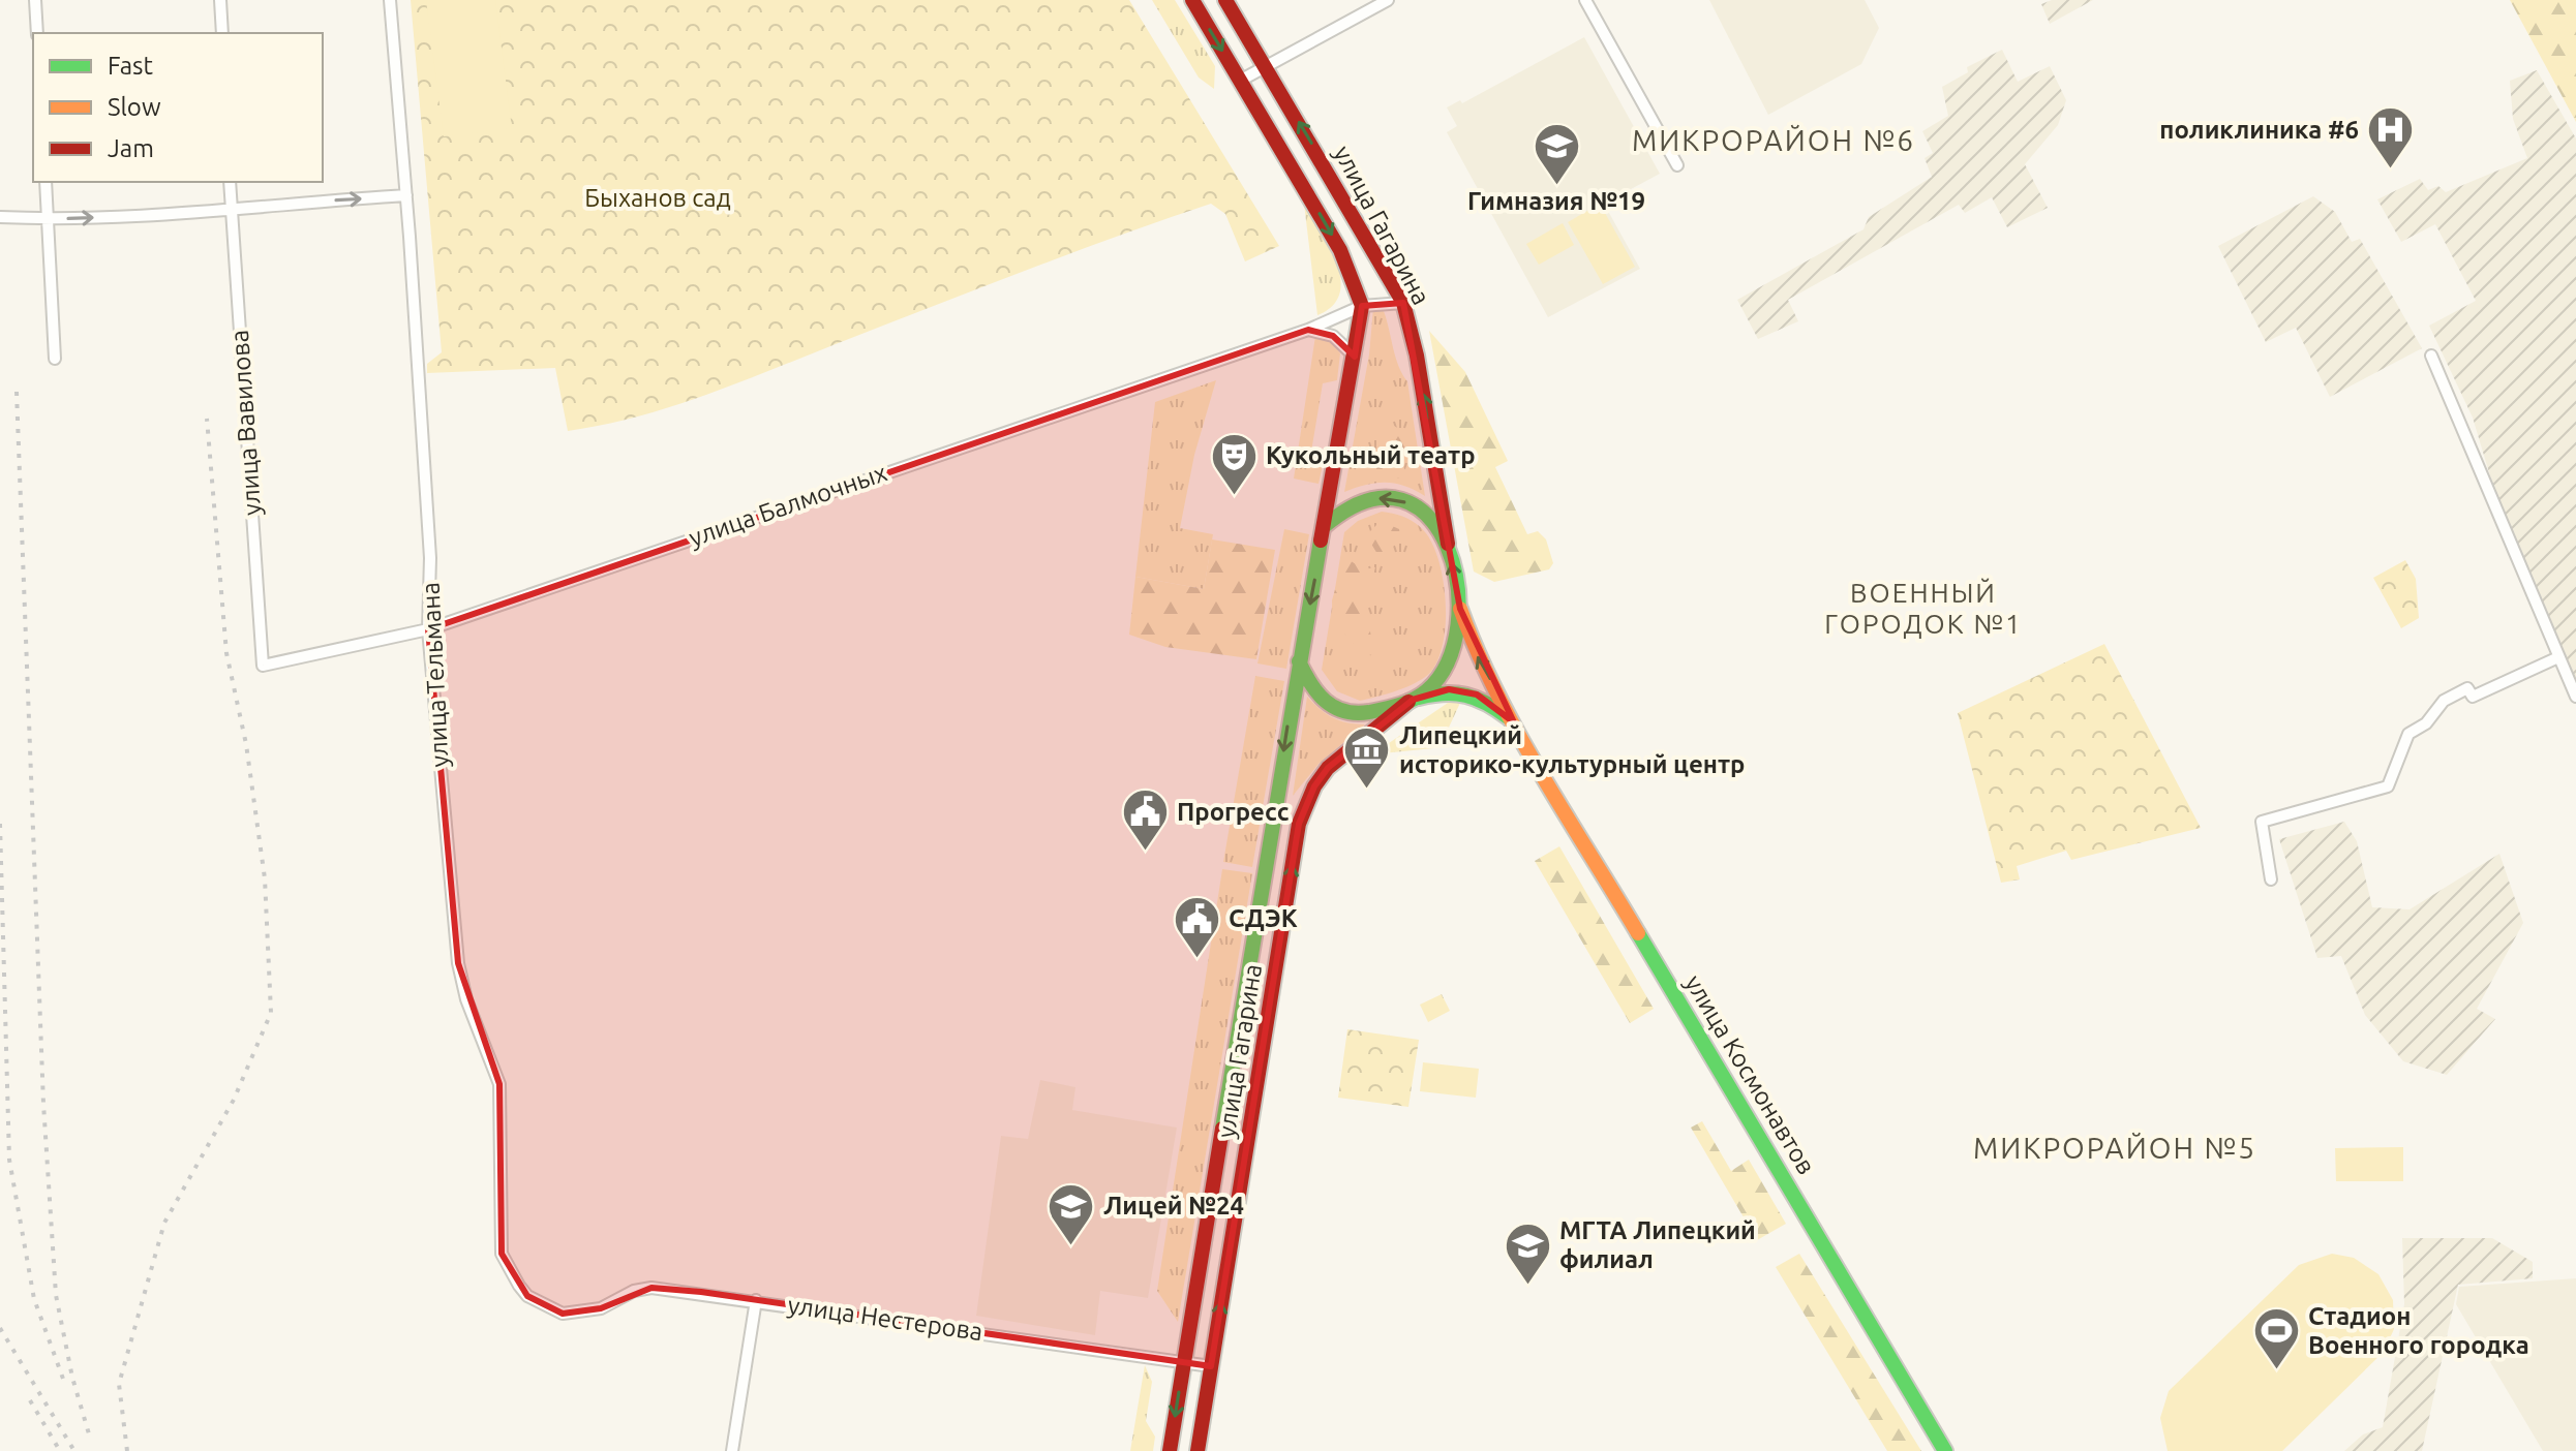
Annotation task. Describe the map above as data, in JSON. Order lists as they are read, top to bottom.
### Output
{
  "streets": {
    "main road": ["улица Гагарина", "улица Космонавтов"],
    "street": [
      "улица Вавилова",
      "улица Балмочных",
      "улица Тельмана",
      "улица Нестерова"
    ]
  },
  "crossings": [
    ["улица Гагарина", "улица Балмочных"],
    ["улица Гагарина", "улица Космонавтов"],
    ["улица Гагарина", "улица Нестерова"],
    ["улица Вавилова", "улица Балмочных"],
    ["улица Балмочных", "улица Тельмана"],
    ["улица Тельмана", "улица Нестерова"]
  ],
  "districts": ["МИКРОРАЙОН №6", "ВОЕННЫЙ ГОРОДОК №1", "МИКРОРАЙОН №5"],
  "parks": ["Быханов сад"],
  "places": {
    "hospital": ["поликлиника #6"],
    "school or university": ["Гимназия №19", "Лицей №24", "МГТА Липецкий филиал"],
    "theatre": ["Кукольный театр"],
    "museum": ["Липецкий историко-культурный центр"],
    "public building": ["Прогресс", "СДЭК"],
    "sports": ["Стадион Военного городка"]
  },
  "legend": ["Fast", "Slow", "Jam"]
}
